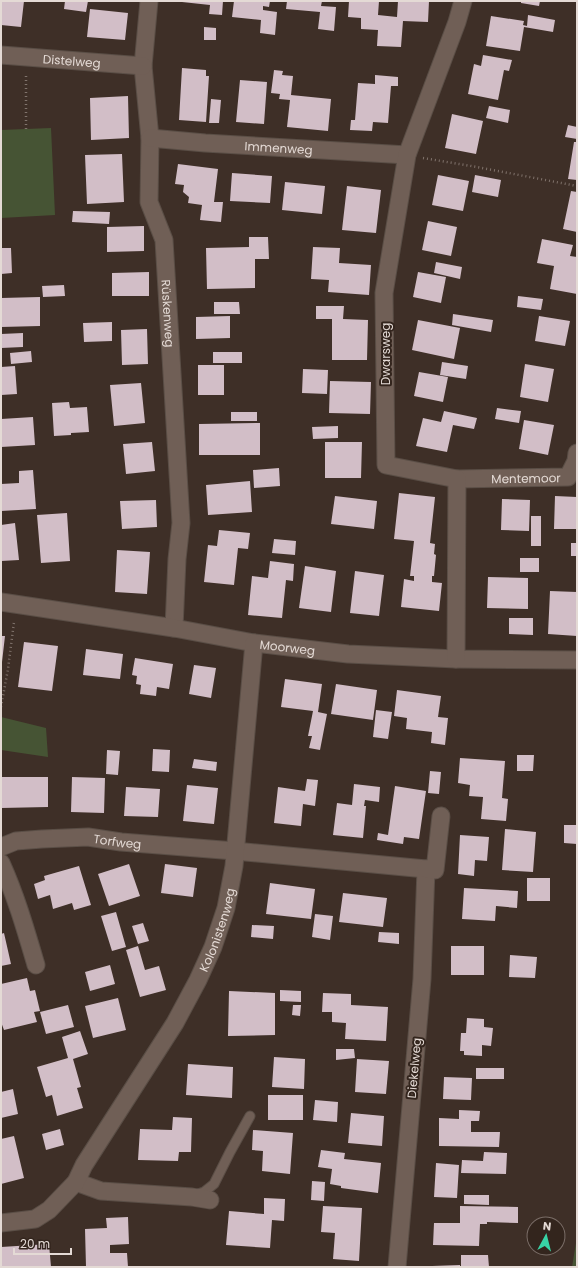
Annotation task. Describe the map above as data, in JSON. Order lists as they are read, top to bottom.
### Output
{
  "streets": {
    "street": [
      "Distelweg",
      "Immenweg",
      "Rüskenweg",
      "Dwarsweg",
      "Mentemoor",
      "Moorweg",
      "Torfweg",
      "Kolonistenweg",
      "Diekelweg"
    ]
  },
  "crossings": [
    ["Distelweg", "Rüskenweg"],
    ["Immenweg", "Rüskenweg"],
    ["Immenweg", "Dwarsweg"],
    ["Rüskenweg", "Moorweg"],
    ["Dwarsweg", "Mentemoor"],
    ["Moorweg", "Kolonistenweg"],
    ["Torfweg", "Kolonistenweg"]
  ],
  "scale_bar": "20 m",
  "north": "top"
}
